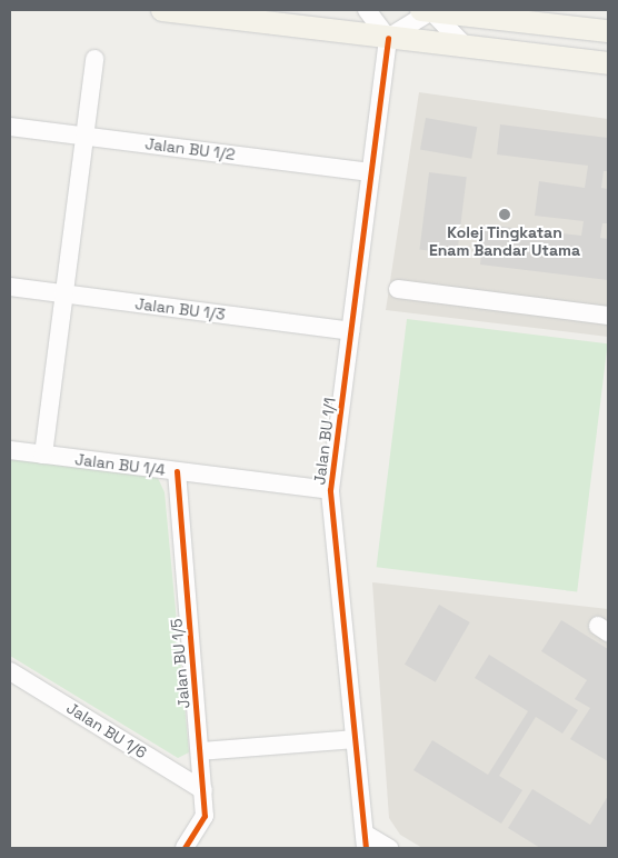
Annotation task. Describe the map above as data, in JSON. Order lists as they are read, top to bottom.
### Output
{
  "streets": {
    "street": [
      "Jalan BU 1/2",
      "Jalan BU 1/3",
      "Jalan BU 1/1",
      "Jalan BU 1/4",
      "Jalan BU 1/5",
      "Jalan BU 1/6"
    ]
  },
  "crossings": [
    ["Jalan BU 1/2", "Jalan BU 1/1"],
    ["Jalan BU 1/3", "Jalan BU 1/1"],
    ["Jalan BU 1/1", "Jalan BU 1/4"],
    ["Jalan BU 1/4", "Jalan BU 1/5"],
    ["Jalan BU 1/5", "Jalan BU 1/6"]
  ],
  "places": ["Kolej Tingkatan Enam Bandar Utama"]
}
